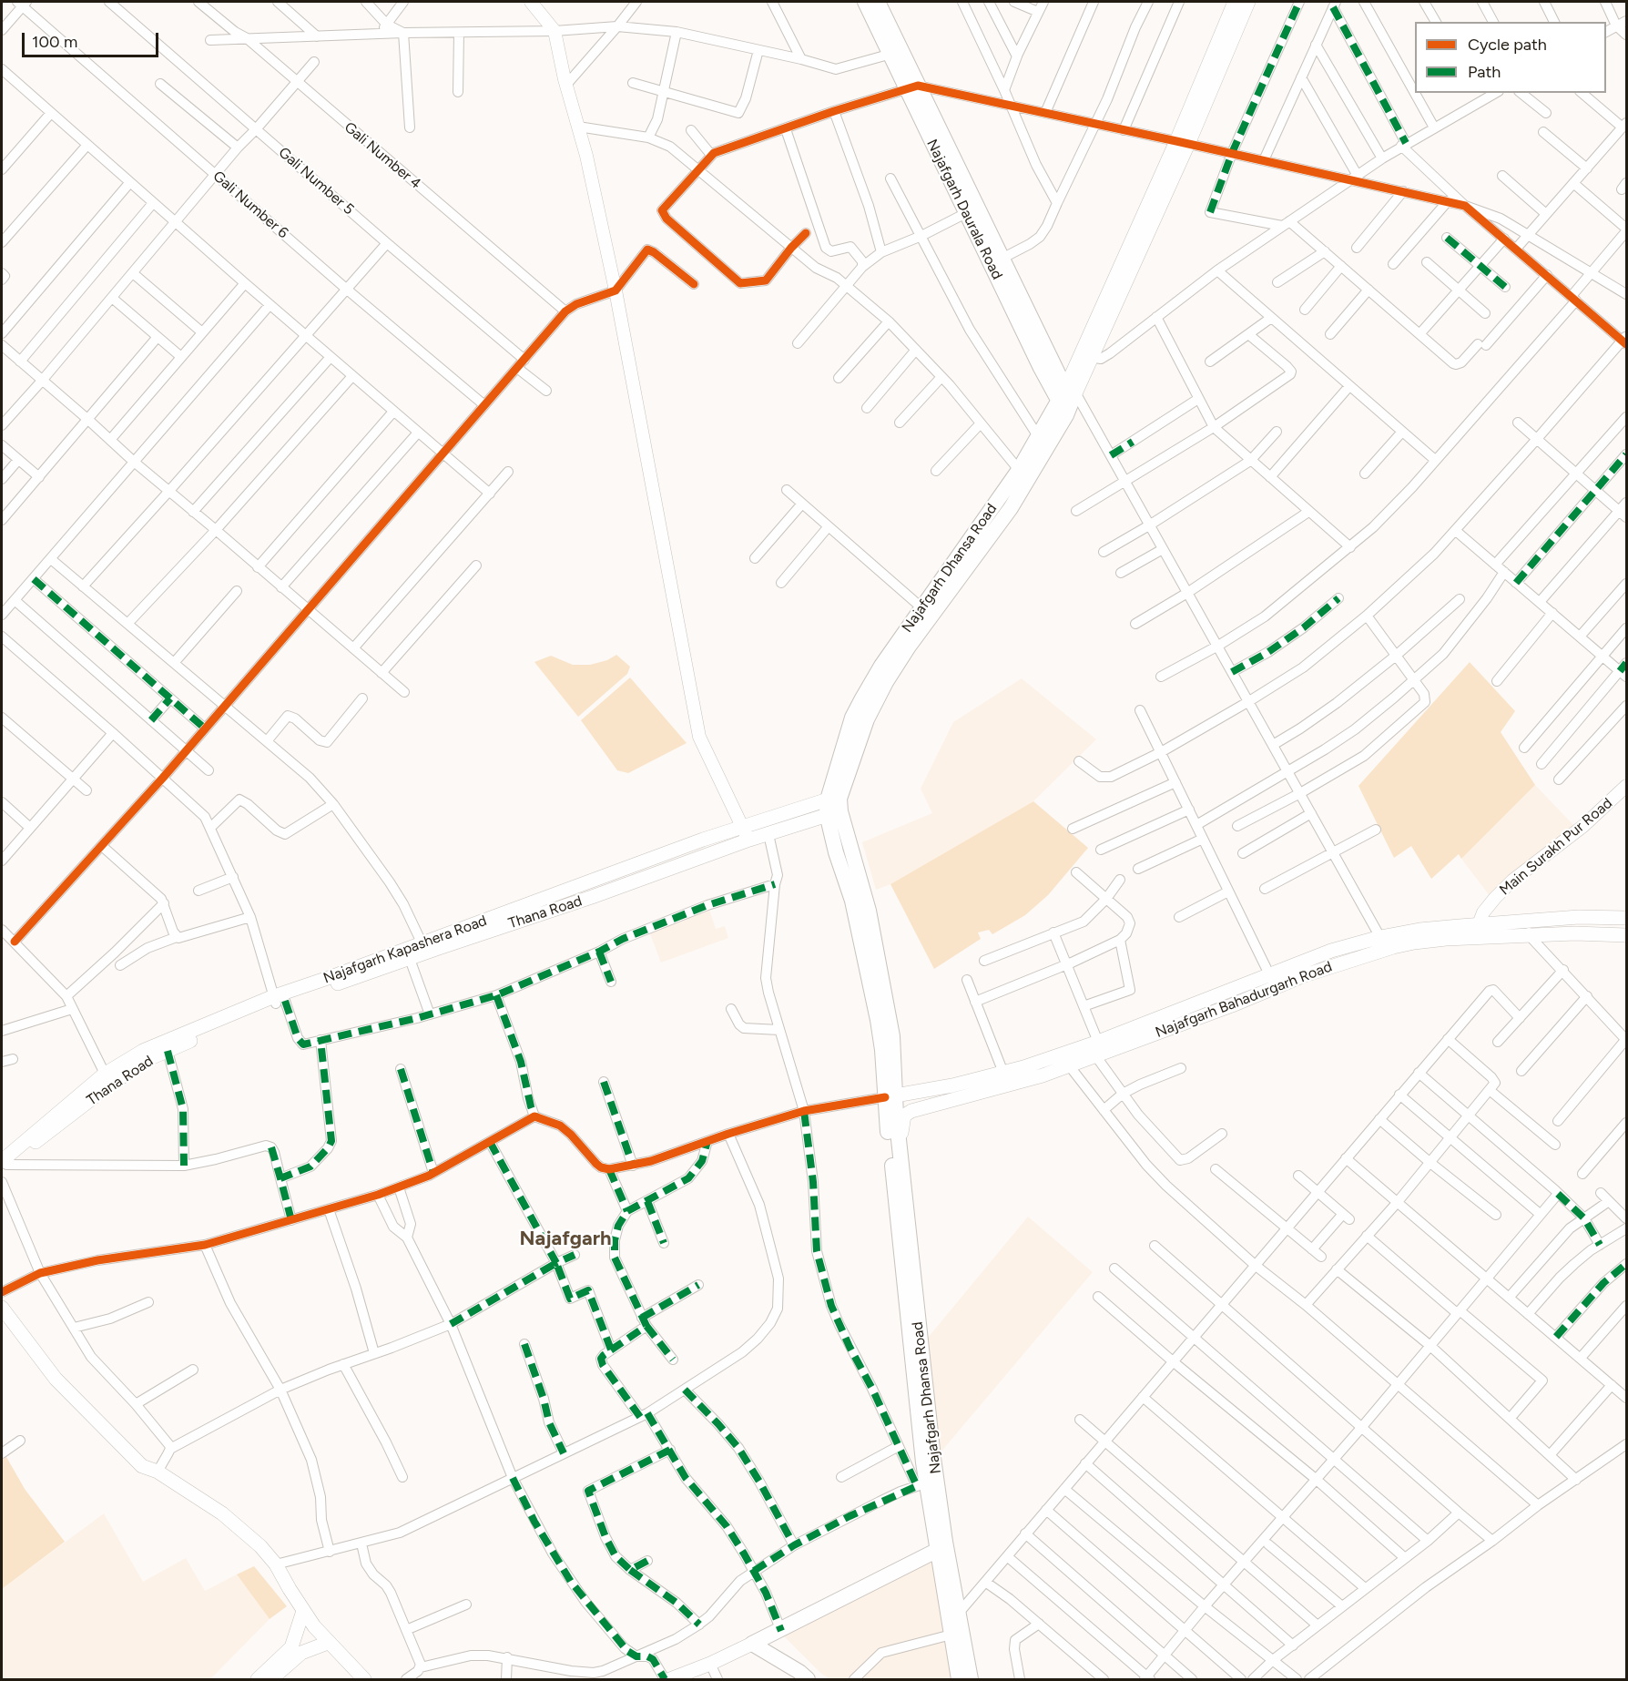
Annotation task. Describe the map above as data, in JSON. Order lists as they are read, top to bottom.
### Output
{
  "streets": {
    "main road": [
      "Najafgarh Daurala Road",
      "Najafgarh Dhansa Road",
      "Thana Road",
      "Najafgarh Kapashera Road",
      "Najafgarh Bahadurgarh Road"
    ],
    "street": [
      "Gali Number 4",
      "Gali Number 5",
      "Gali Number 6",
      "Main Surakh Pur Road"
    ]
  },
  "crossings": [
    ["Najafgarh Daurala Road", "Najafgarh Dhansa Road"],
    ["Najafgarh Dhansa Road", "Thana Road"],
    ["Najafgarh Dhansa Road", "Najafgarh Kapashera Road"],
    ["Najafgarh Dhansa Road", "Najafgarh Bahadurgarh Road"],
    ["Main Surakh Pur Road", "Najafgarh Bahadurgarh Road"],
    ["Thana Road", "Najafgarh Kapashera Road"]
  ],
  "districts": ["Najafgarh"],
  "legend": ["Cycle path", "Path"],
  "scale_bar": "100 m"
}
